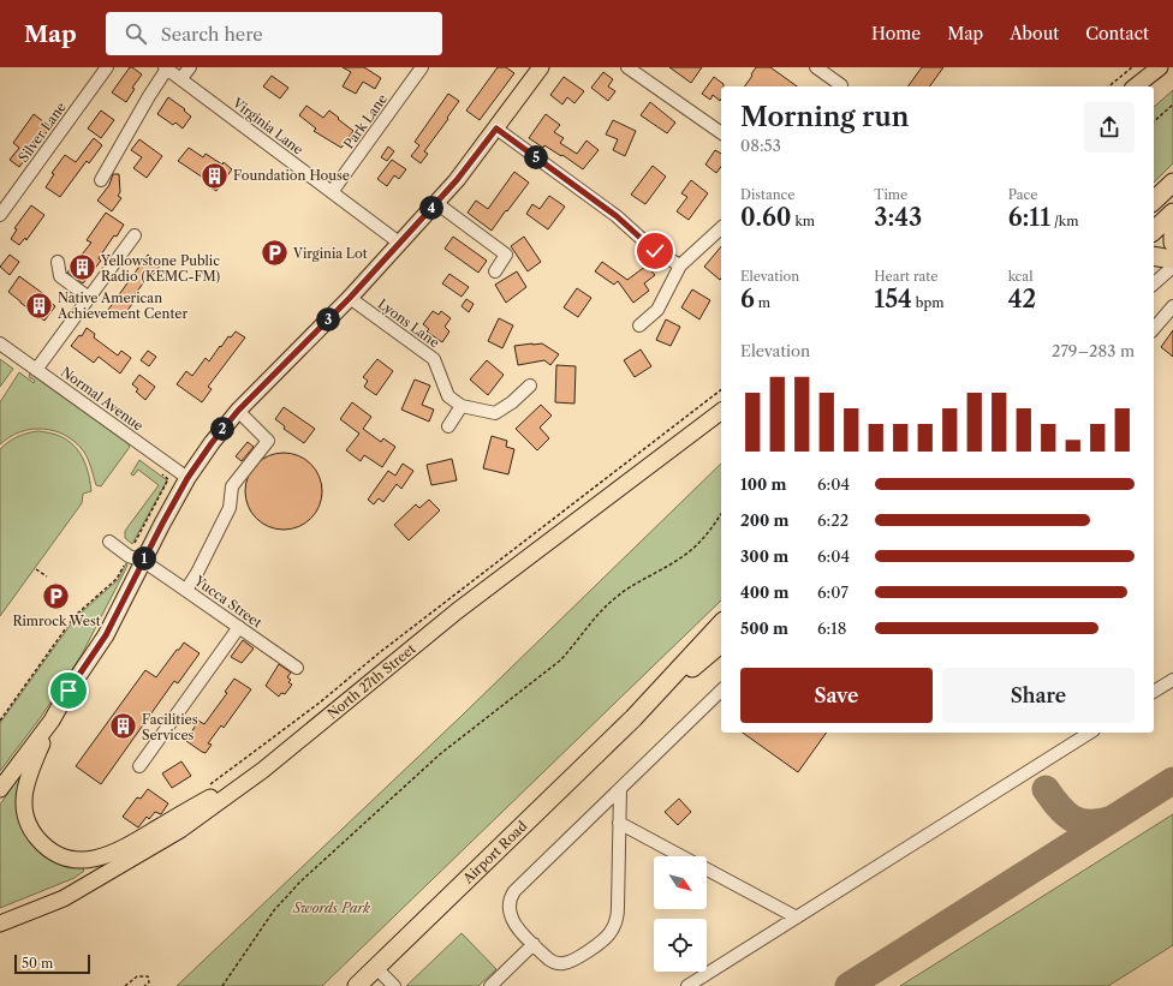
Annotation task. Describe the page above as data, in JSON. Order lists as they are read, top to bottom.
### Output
{
  "streets": {
    "highway": ["Airport Road"],
    "main road": ["North 27th Street"],
    "street": [
      "Park Lane",
      "Virginia Lane",
      "Silver Lane",
      "Lyons Lane",
      "Normal Avenue",
      "Yucca Street"
    ]
  },
  "crossings": [
    ["Park Lane", "Virginia Lane"]
  ],
  "parks": ["Swords Park"],
  "places": {
    "building": [
      "Foundation House",
      "Yellowstone Public Radio (KEMC-FM)",
      "Native American Achievement Center",
      "Facilities Services"
    ],
    "parking": ["Virginia Lot", "Rimrock West"]
  },
  "scale_bar": "50 m",
  "north": "bottom right",
  "page": {
    "header": "Map",
    "search": "Search here",
    "nav": [
      "Home",
      "Map",
      "About",
      "Contact"
    ],
    "heading": ["Morning run", "08:53"],
    "pins": [
      "5",
      "4",
      "3",
      "2",
      "1"
    ],
    "stats": [
      ["Distance", "0.60 km"],
      ["Time", "3:43"],
      ["Pace", "6:11 /km"],
      ["Elevation", "6 m"],
      ["Heart rate", "154 bpm"],
      ["kcal", "42"]
    ],
    "chart": ["Elevation", "279–283 m"],
    "list": [
      {
        "name": "100 m",
        "note": "6:04"
      },
      {
        "name": "200 m",
        "note": "6:22"
      },
      {
        "name": "300 m",
        "note": "6:04"
      },
      {
        "name": "400 m",
        "note": "6:07"
      },
      {
        "name": "500 m",
        "note": "6:18"
      }
    ],
    "buttons": ["Save", "Share"],
    "scale": "50 m"
  }
}
